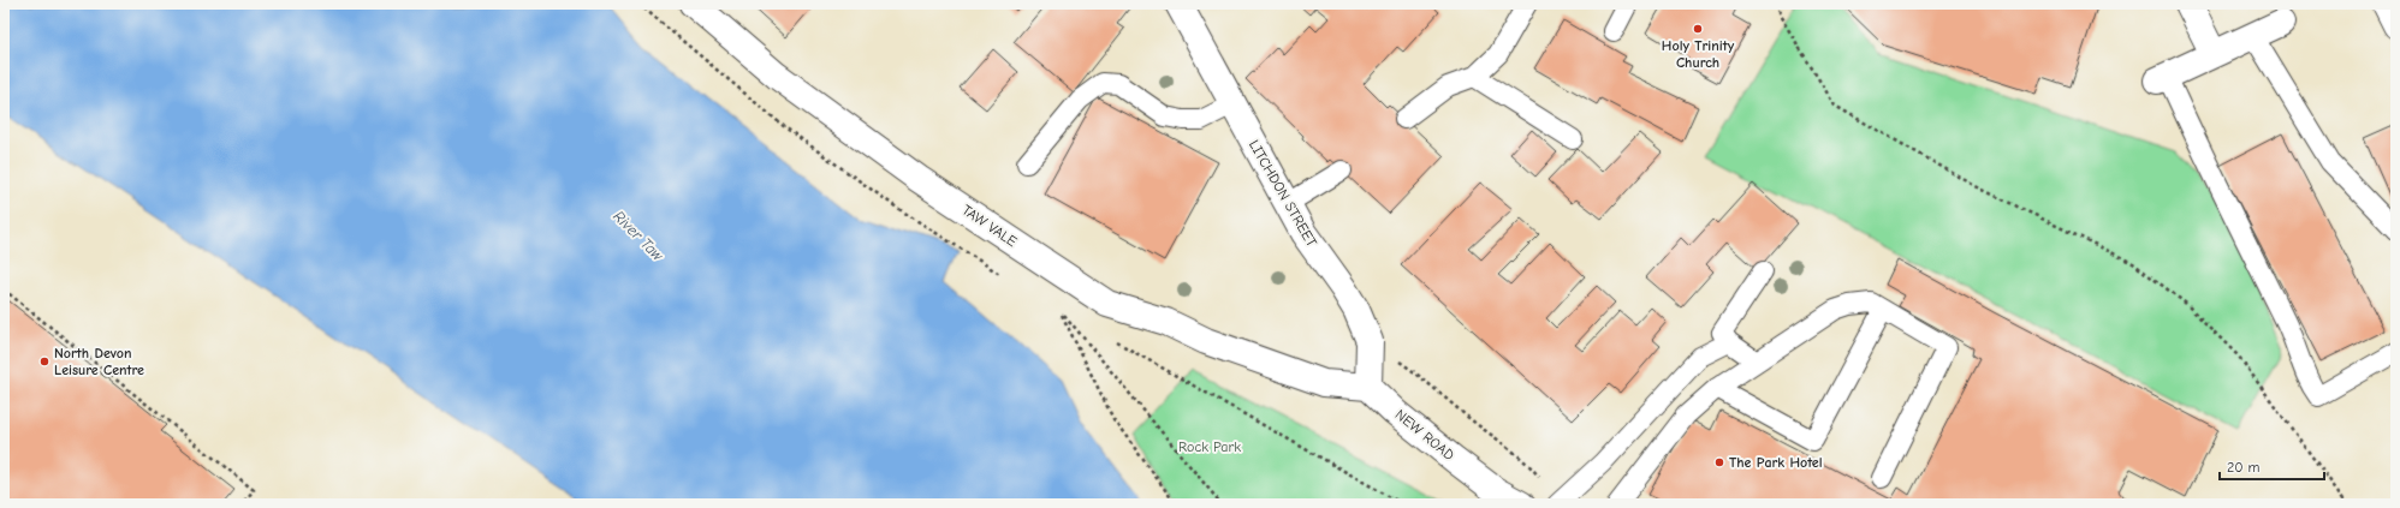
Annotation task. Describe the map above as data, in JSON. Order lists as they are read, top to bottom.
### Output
{
  "streets": {
    "street": ["LITCHDON STREET", "TAW VALE", "NEW ROAD"]
  },
  "crossings": [
    ["LITCHDON STREET", "TAW VALE"],
    ["LITCHDON STREET", "NEW ROAD"],
    ["TAW VALE", "NEW ROAD"]
  ],
  "water": ["River Taw"],
  "parks": ["Rock Park"],
  "places": ["Holy Trinity Church", "North Devon Leisure Centre", "The Park Hotel"],
  "scale_bar": "20 m"
}
